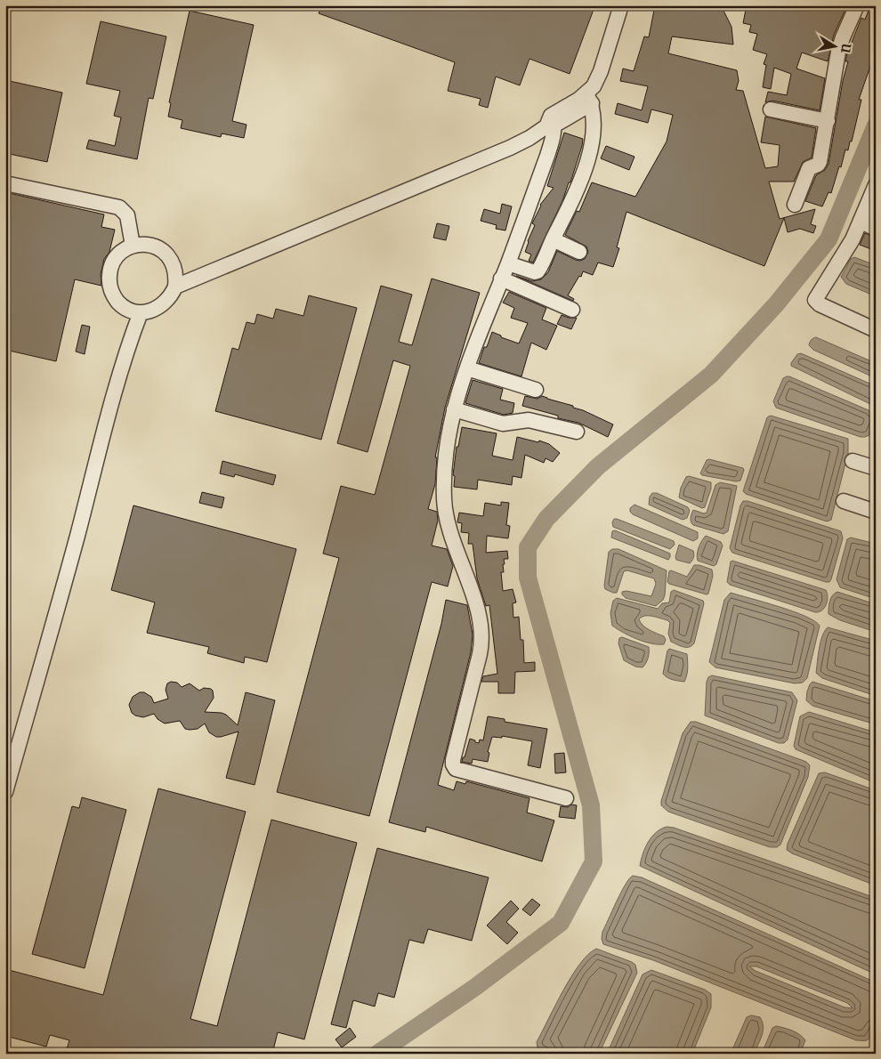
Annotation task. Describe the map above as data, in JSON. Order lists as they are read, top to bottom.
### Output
{
  "north": "right"
}
